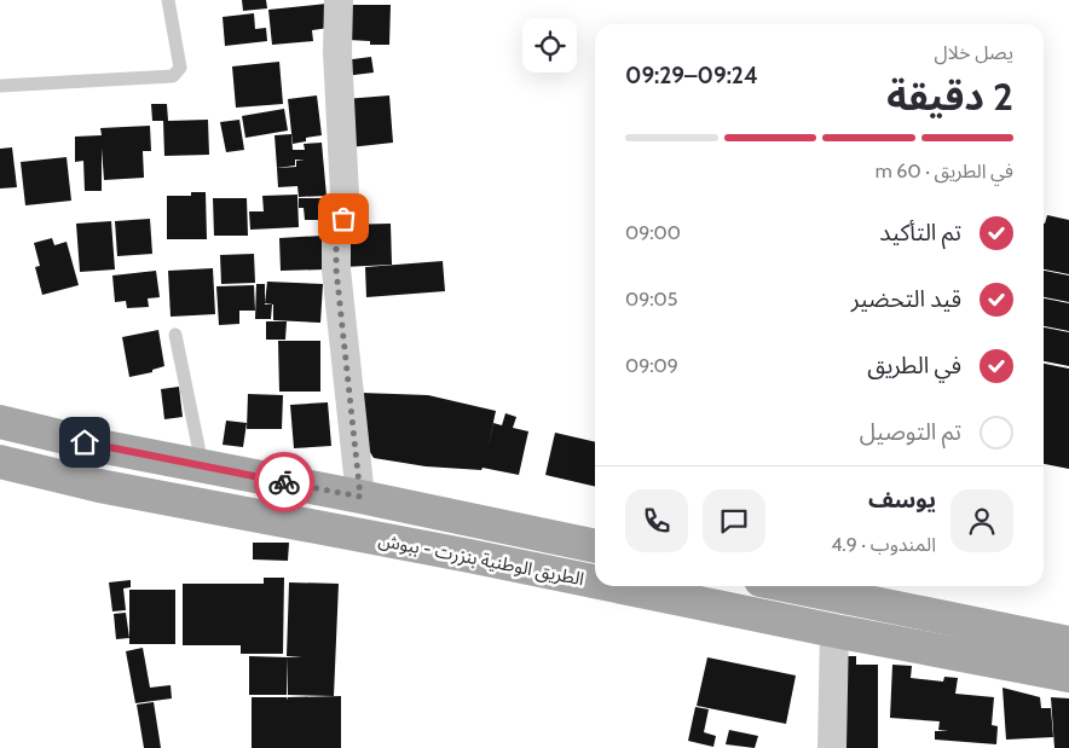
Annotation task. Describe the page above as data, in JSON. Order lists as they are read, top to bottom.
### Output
{
  "streets": {
    "main road": ["الطريق الوطنية بنزرت - ببوش"]
  },
  "page": {
    "heading": ["2 دقيقة", "يصل خلال", "09:24–09:29"],
    "panel": ["يوسف", "المندوب · 4.9"],
    "bar": "في الطريق · 60 m",
    "list": [
      ["تم التأكيد", "09:00"],
      ["قيد التحضير", "09:05"],
      ["في الطريق", "09:09"],
      "تم التوصيل"
    ]
  }
}
